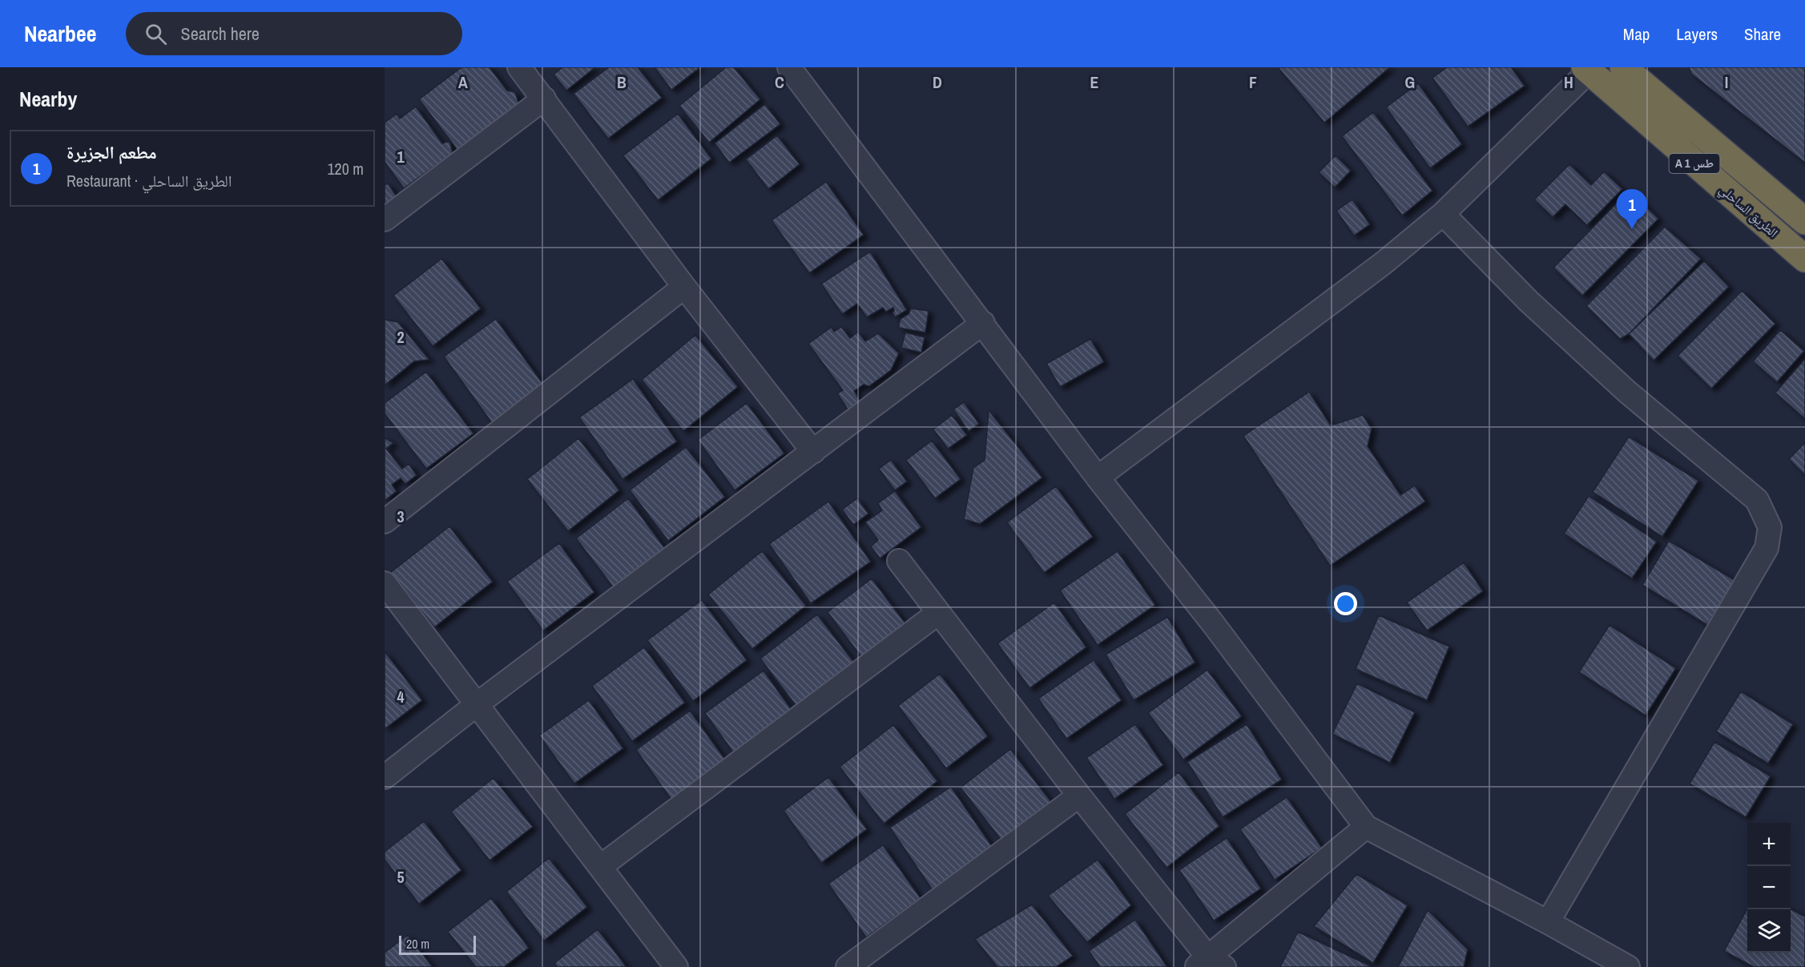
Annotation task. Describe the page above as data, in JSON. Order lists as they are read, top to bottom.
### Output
{
  "streets": {
    "highway": ["A 1 طس", "الطريق الساحلي"]
  },
  "scale_bar": "20 m",
  "page": {
    "header": "Nearbee",
    "search": "Search here",
    "nav": ["Map", "Layers", "Share"],
    "heading": "Nearby",
    "list": [
      {
        "mark": "1",
        "name": "مطعم الجزيرة",
        "note": "Restaurant · الطريق الساحلي",
        "value": "120 m"
      }
    ],
    "pins": "1",
    "map_buttons": ["+", "−"],
    "scale": "20 m"
  },
  "grid": {
    "columns": [
      "A",
      "B",
      "C",
      "D",
      "E",
      "F",
      "G",
      "H",
      "I"
    ],
    "rows": [
      "1",
      "2",
      "3",
      "4",
      "5"
    ]
  }
}
